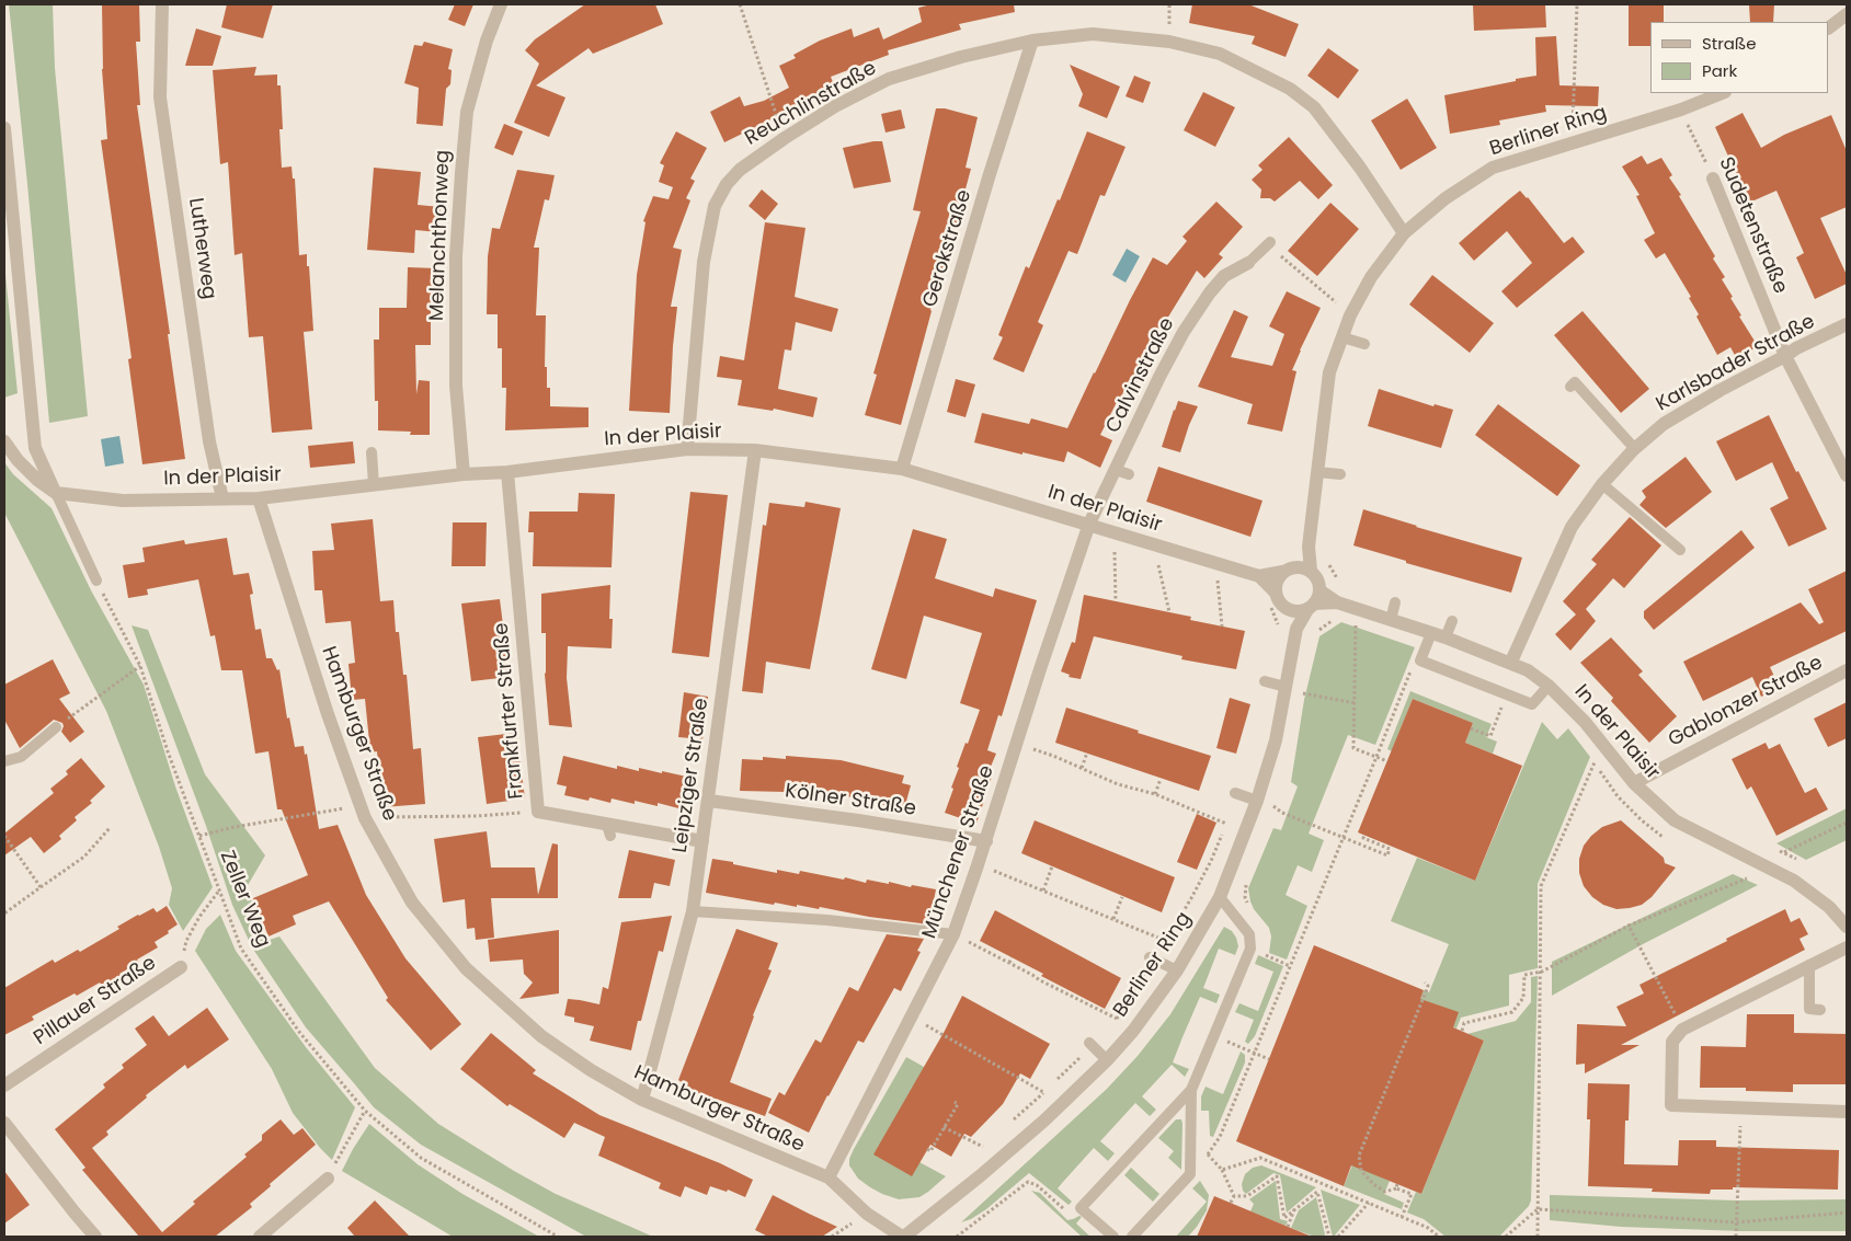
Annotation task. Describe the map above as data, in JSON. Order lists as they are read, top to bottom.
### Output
{
  "streets": {
    "street": [
      "Reuchlinstraße",
      "Berliner Ring",
      "Sudetenstraße",
      "Melanchthonweg",
      "Lutherweg",
      "Gerokstraße",
      "Karlsbader Straße",
      "Calvinstraße",
      "In der Plaisir",
      "Gablonzer Straße",
      "Frankfurter Straße",
      "Hamburger Straße",
      "Leipziger Straße",
      "Kölner Straße",
      "Münchener Straße",
      "Pillauer Straße"
    ],
    "path": ["Zeller Weg"]
  },
  "crossings": [
    ["Reuchlinstraße", "Berliner Ring"],
    ["Reuchlinstraße", "Gerokstraße"],
    ["Reuchlinstraße", "In der Plaisir"],
    ["Berliner Ring", "In der Plaisir"],
    ["Berliner Ring", "Hamburger Straße"],
    ["Sudetenstraße", "Karlsbader Straße"],
    ["Melanchthonweg", "In der Plaisir"],
    ["Lutherweg", "In der Plaisir"],
    ["Gerokstraße", "In der Plaisir"],
    ["Karlsbader Straße", "In der Plaisir"],
    ["Calvinstraße", "In der Plaisir"],
    ["Calvinstraße", "Münchener Straße"],
    ["In der Plaisir", "Gablonzer Straße"],
    ["In der Plaisir", "Frankfurter Straße"],
    ["In der Plaisir", "Hamburger Straße"],
    ["In der Plaisir", "Leipziger Straße"],
    ["In der Plaisir", "Münchener Straße"],
    ["Frankfurter Straße", "Leipziger Straße"],
    ["Hamburger Straße", "Leipziger Straße"],
    ["Hamburger Straße", "Münchener Straße"],
    ["Leipziger Straße", "Kölner Straße"],
    ["Kölner Straße", "Münchener Straße"]
  ],
  "legend": ["Straße", "Park"]
}
